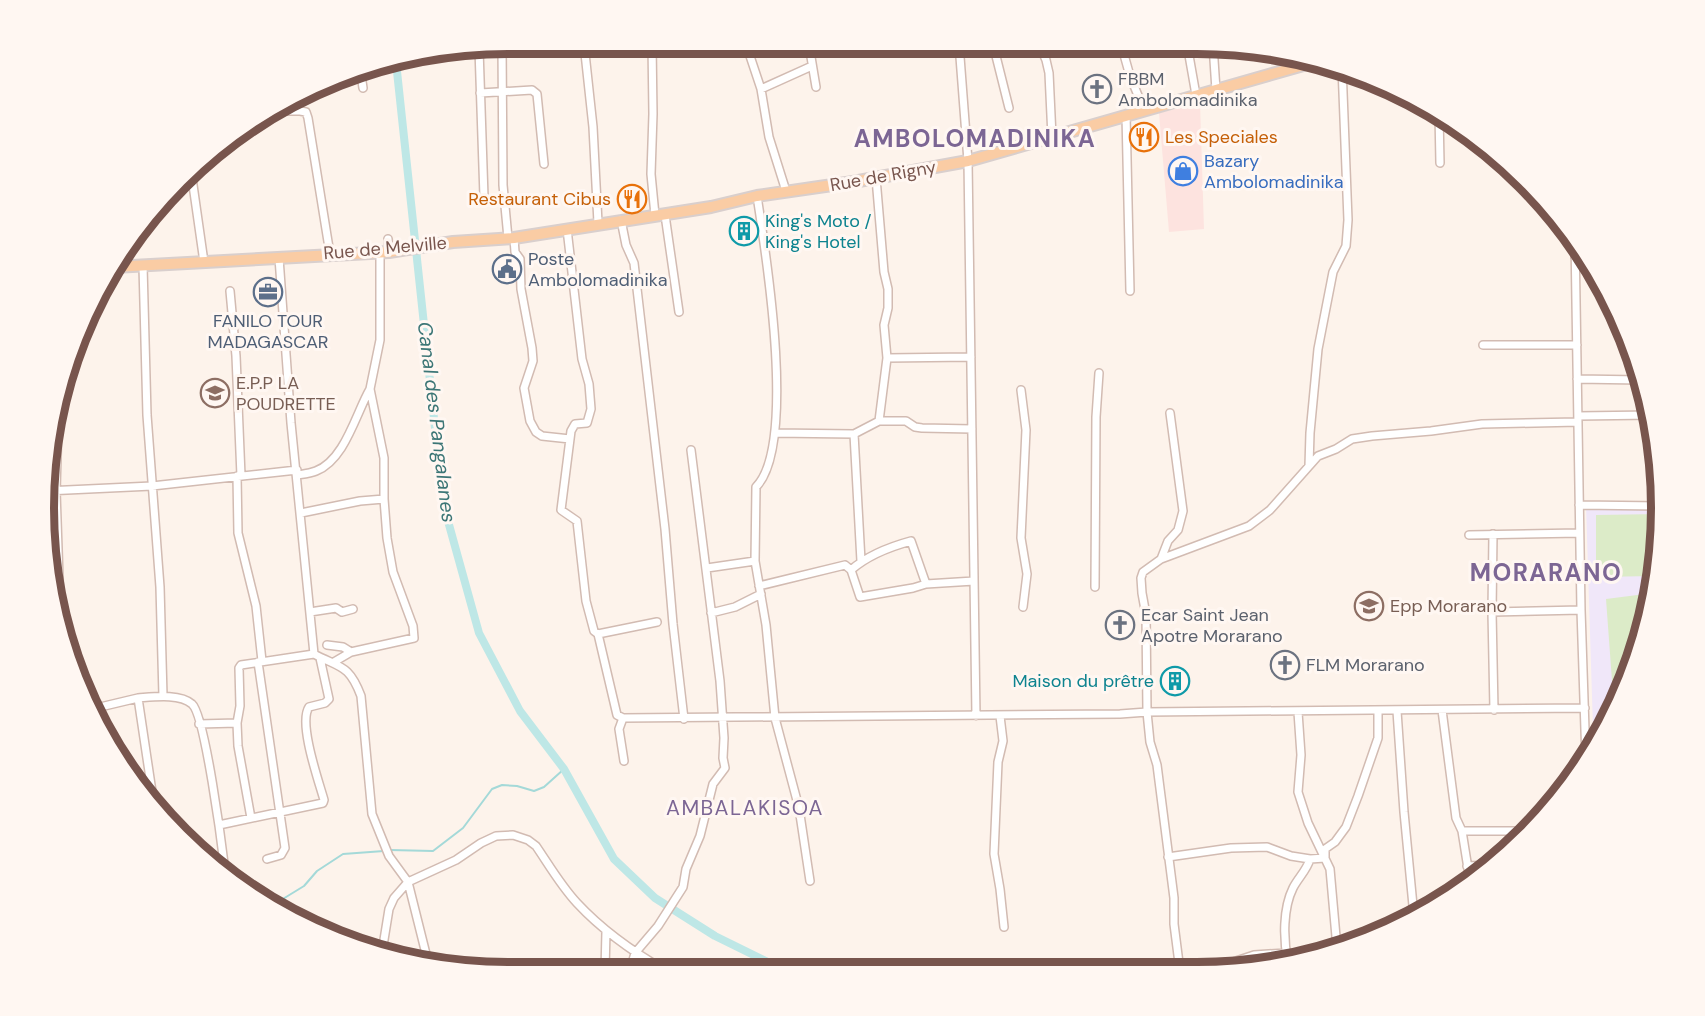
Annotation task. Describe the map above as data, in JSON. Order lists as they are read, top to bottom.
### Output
{
  "streets": {
    "main road": ["Rue de Rigny", "Rue de Melville"]
  },
  "crossings": [
    ["Rue de Rigny", "Rue de Melville"]
  ],
  "districts": ["AMBOLOMADINIKA", "MORARANO", "AMBALAKISOA"],
  "water": ["Canal des Pangalanes"],
  "places": {
    "church": ["FBBM Ambolomadinika", "Ecar Saint Jean Apotre Morarano", "FLM Morarano"],
    "restaurant": ["Les Speciales", "Restaurant Cibus"],
    "shop": ["Bazary Ambolomadinika"],
    "building": ["King's Moto / King's Hotel", "Maison du prêtre"],
    "public building": ["Poste Ambolomadinika"],
    "office": ["FANILO TOUR MADAGASCAR"],
    "school or university": ["E.P.P LA POUDRETTE", "Epp Morarano"]
  }
}
